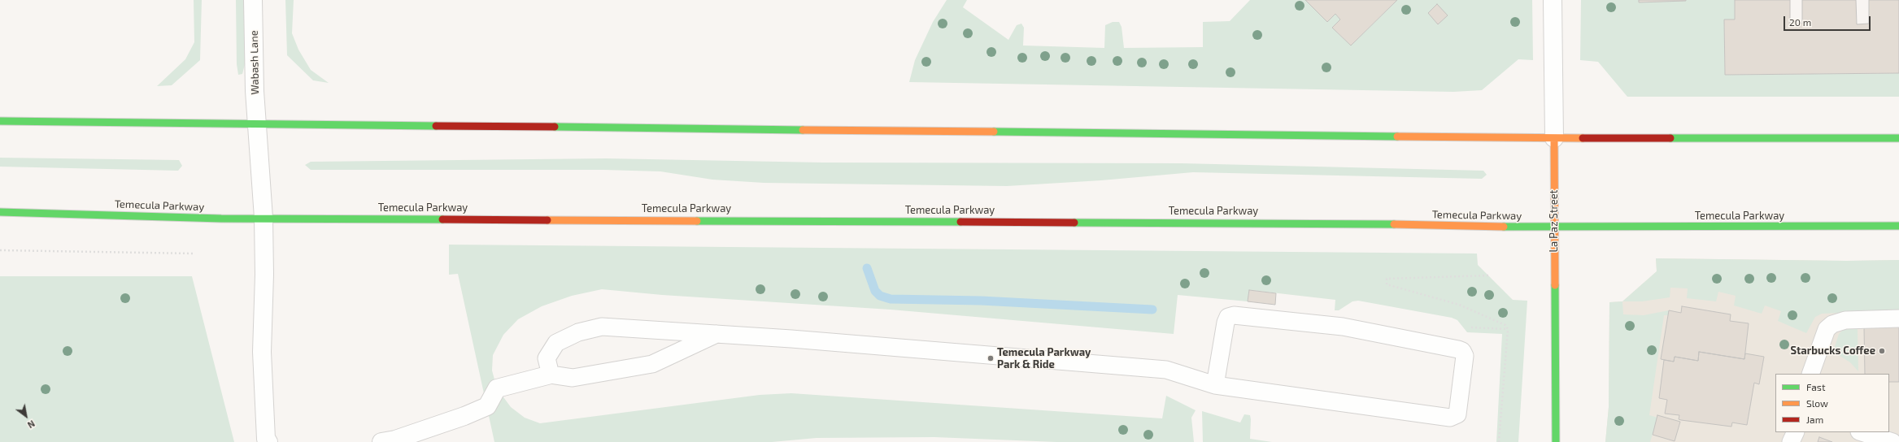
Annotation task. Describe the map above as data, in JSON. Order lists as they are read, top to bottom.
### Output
{
  "streets": {
    "main road": ["Temecula Parkway", "La Paz Street"],
    "street": ["Wabash Lane"]
  },
  "crossings": [
    ["Wabash Lane", "Temecula Parkway"],
    ["Temecula Parkway", "La Paz Street"]
  ],
  "places": ["Starbucks Coffee", "Temecula Parkway Park & Ride"],
  "legend": ["Fast", "Slow", "Jam"],
  "scale_bar": "20 m",
  "north": "bottom right"
}
